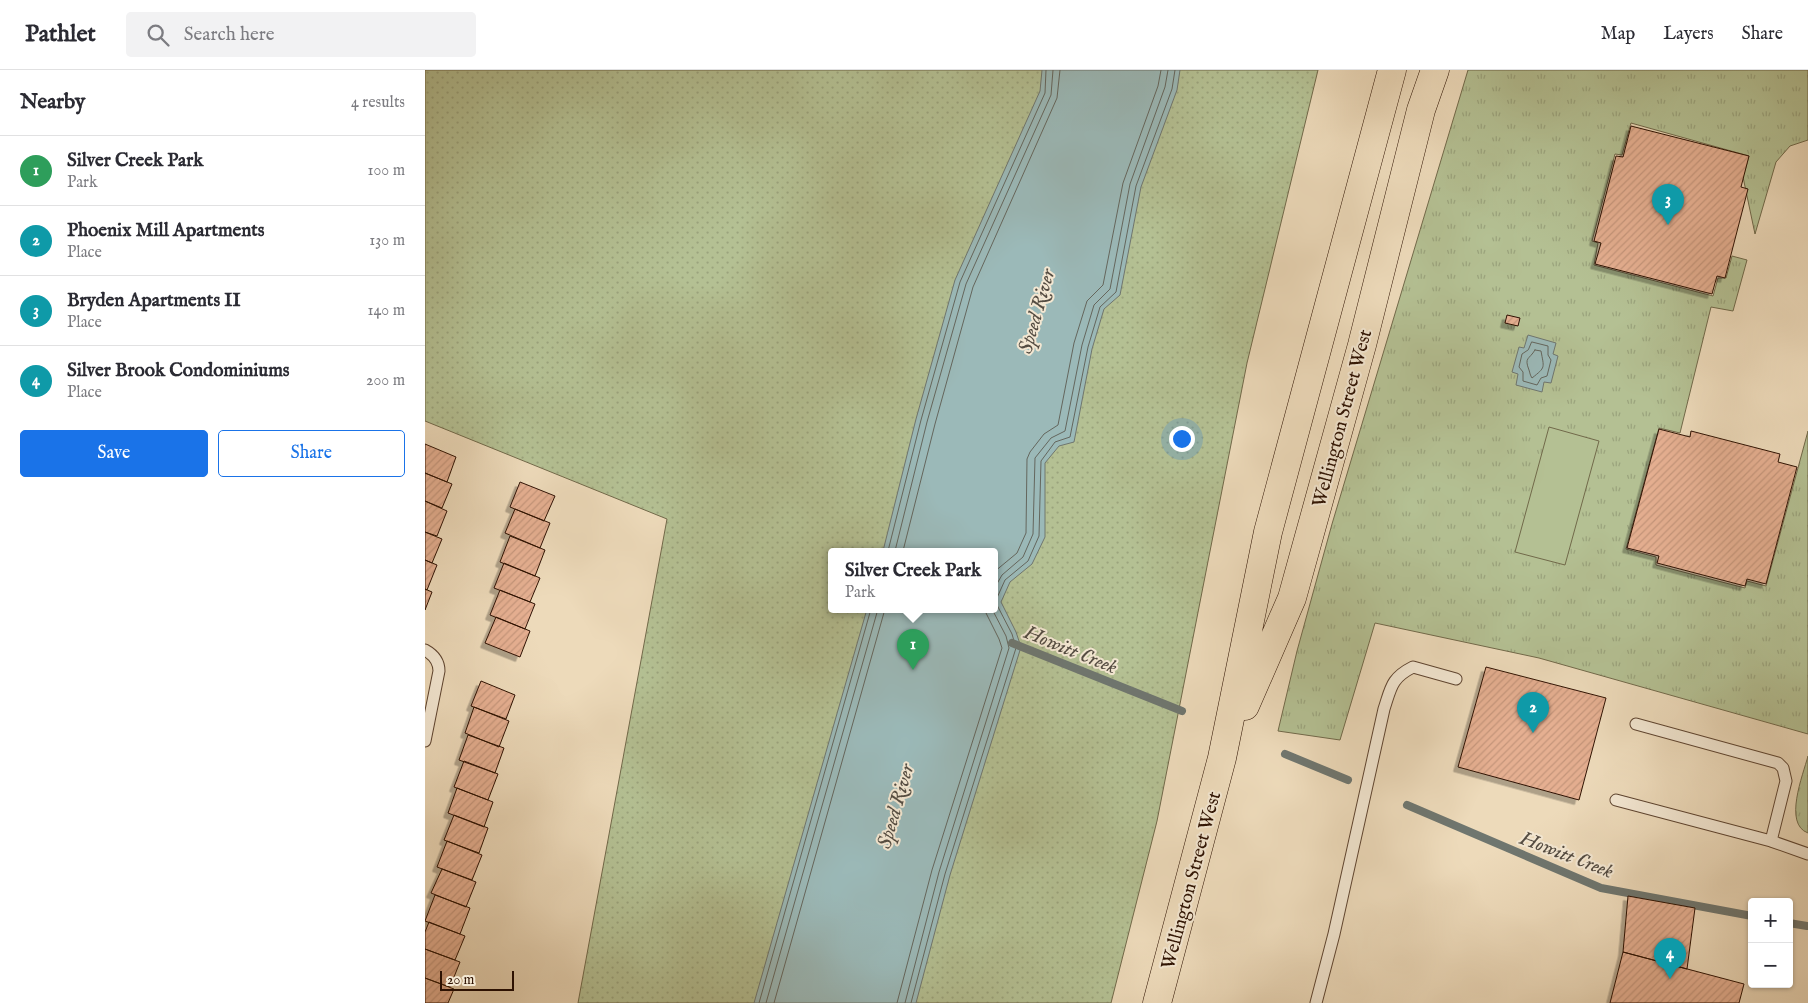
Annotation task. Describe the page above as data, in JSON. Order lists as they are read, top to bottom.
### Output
{
  "streets": {
    "main road": ["Wellington Street West"]
  },
  "water": ["Speed River", "Howitt Creek"],
  "scale_bar": "20 m",
  "page": {
    "header": "Pathlet",
    "search": "Search here",
    "nav": ["Map", "Layers", "Share"],
    "heading": ["Nearby", "4 results"],
    "list": [
      {
        "mark": "1",
        "name": "Silver Creek Park",
        "note": "Park",
        "value": "100 m"
      },
      {
        "mark": "2",
        "name": "Phoenix Mill Apartments",
        "note": "Place",
        "value": "130 m"
      },
      {
        "mark": "3",
        "name": "Bryden Apartments II",
        "note": "Place",
        "value": "140 m"
      },
      {
        "mark": "4",
        "name": "Silver Brook Condominiums",
        "note": "Place",
        "value": "200 m"
      }
    ],
    "pins": [
      "3",
      "1",
      "2",
      "4"
    ],
    "buttons": ["Save", "Share"],
    "popup": ["Silver Creek Park", "Park"],
    "map_buttons": ["+", "−"],
    "scale": "20 m"
  }
}
